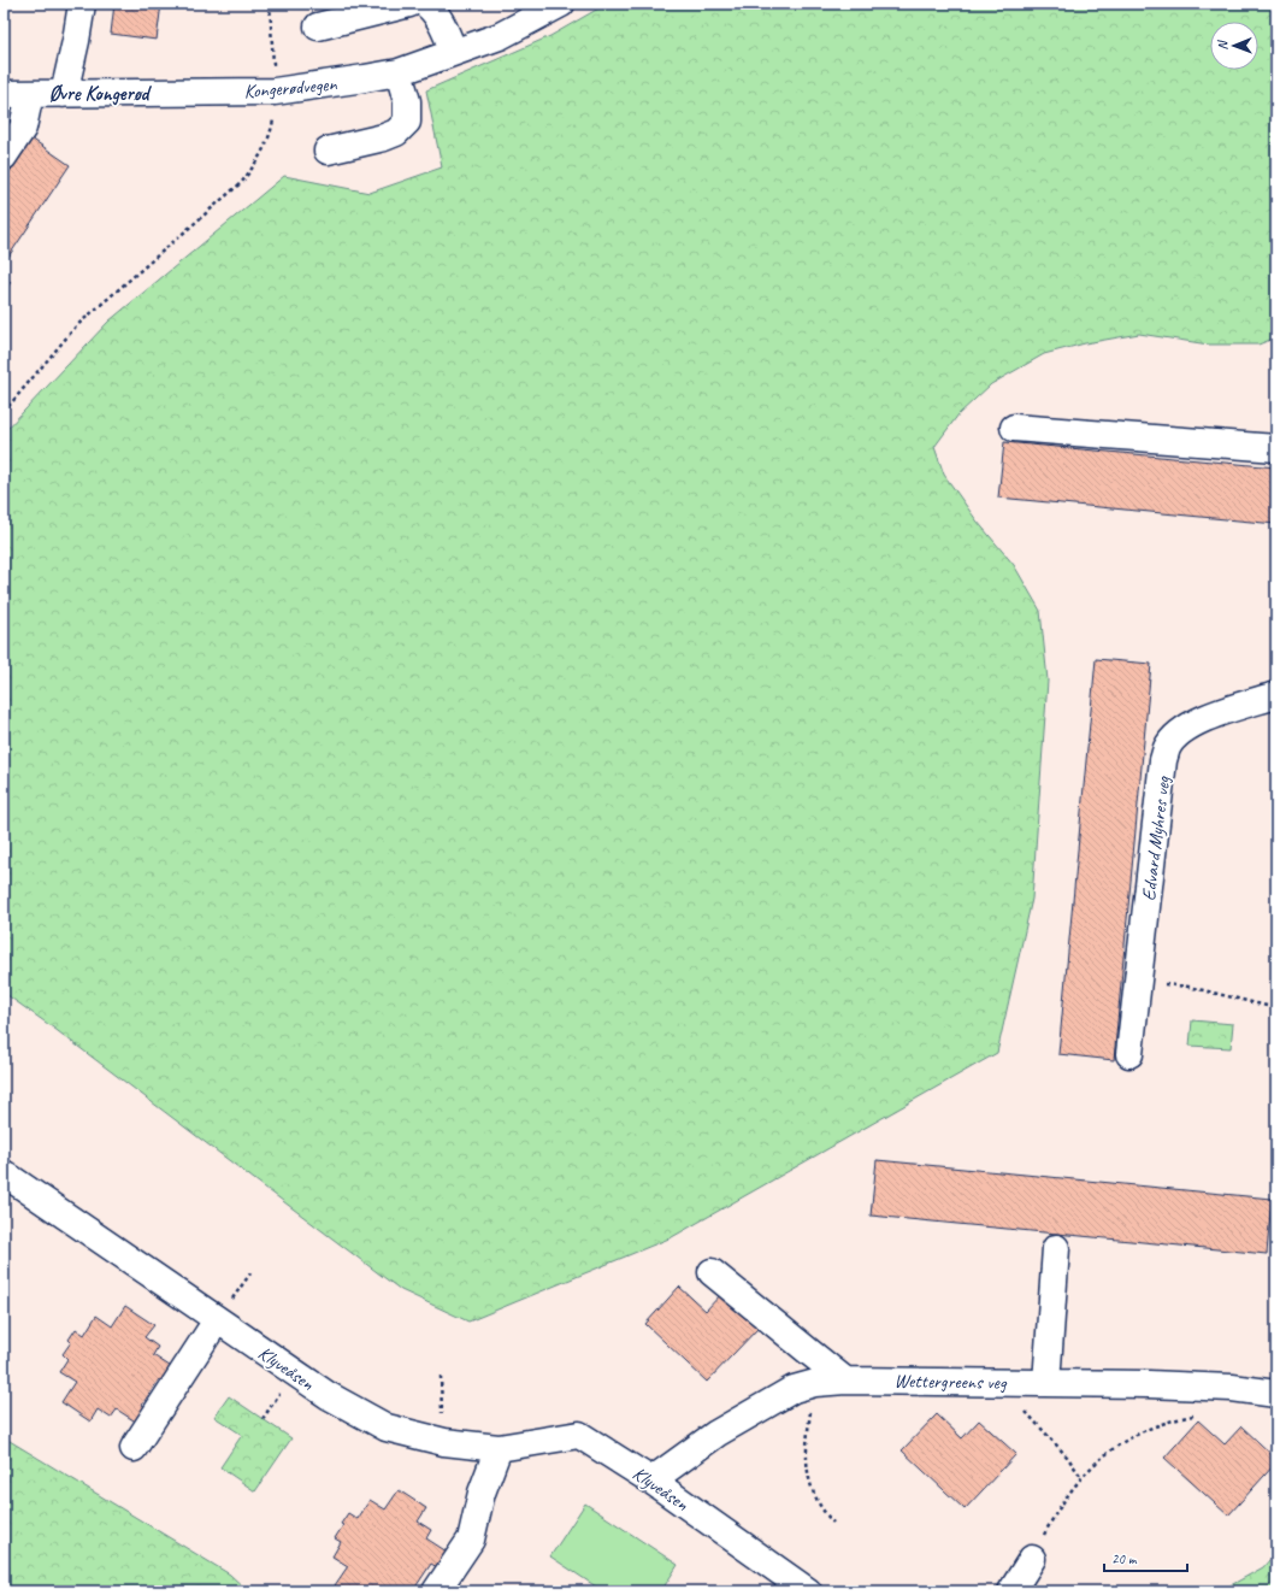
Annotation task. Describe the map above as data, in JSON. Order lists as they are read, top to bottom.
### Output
{
  "streets": {
    "street": [
      "Kongerødvegen",
      "Edvard Myhres veg",
      "Klyveåsen",
      "Wettergreens veg"
    ]
  },
  "crossings": [
    ["Klyveåsen", "Wettergreens veg"]
  ],
  "districts": ["Øvre Kongerød"],
  "scale_bar": "20 m",
  "north": "left"
}
